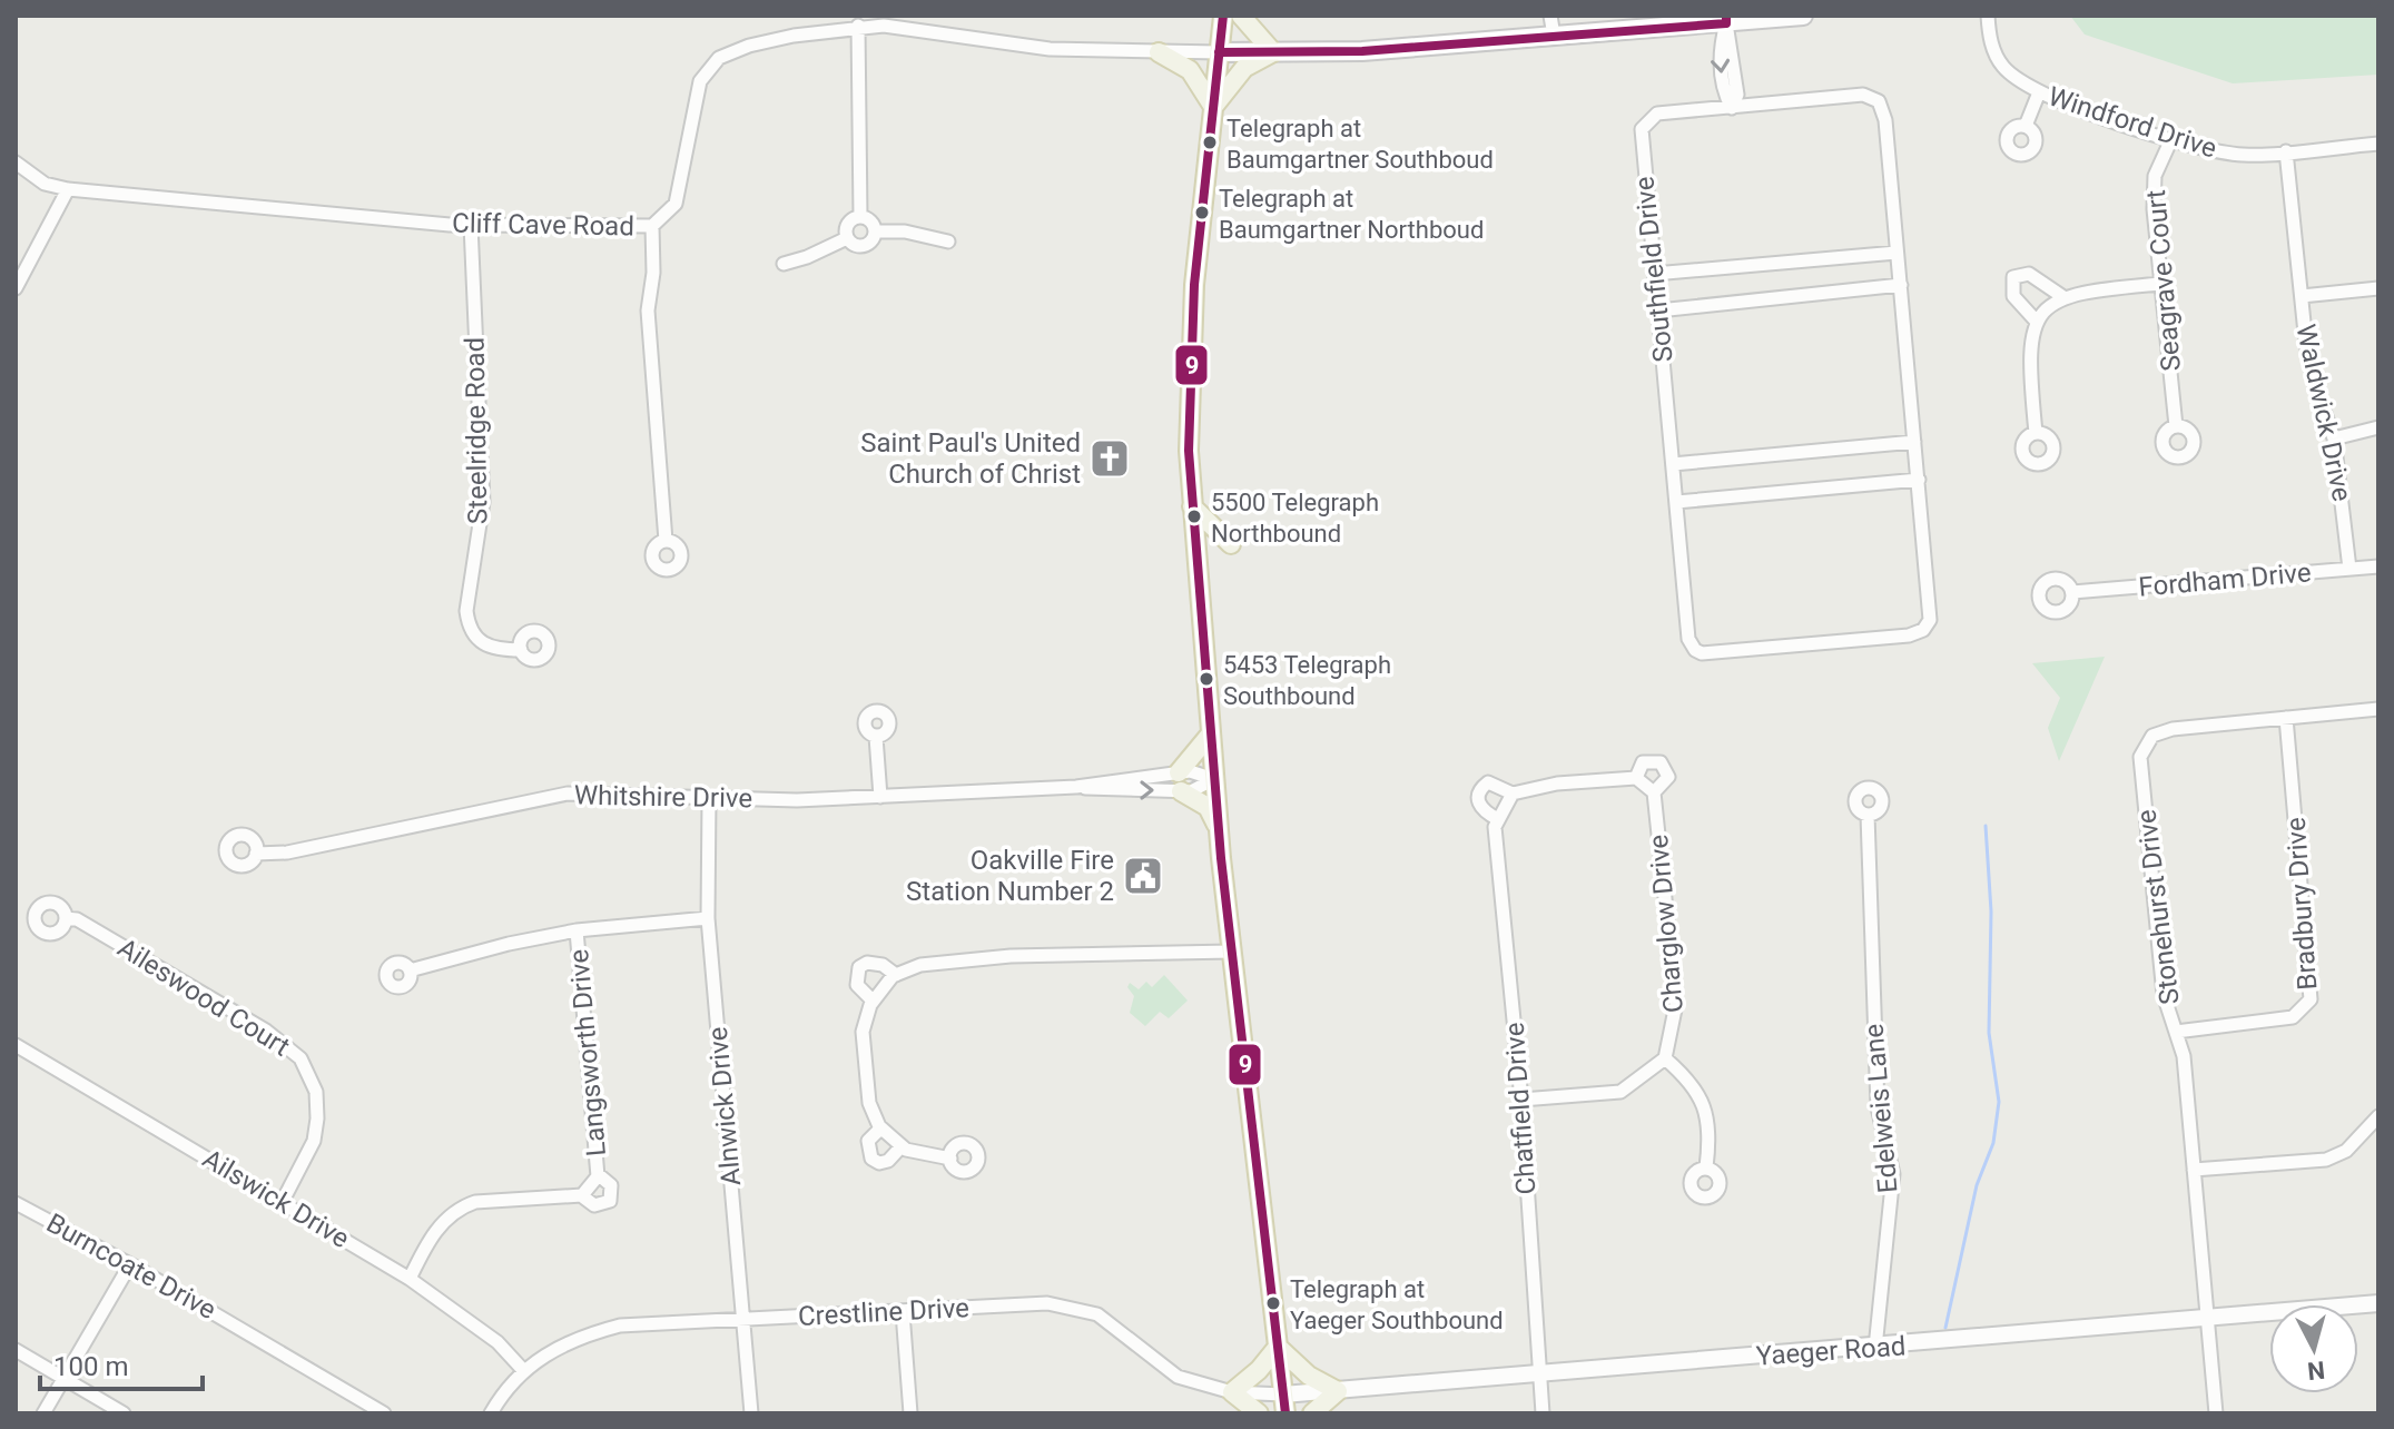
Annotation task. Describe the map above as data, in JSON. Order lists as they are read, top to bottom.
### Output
{
  "streets": {
    "street": [
      "Windford Drive",
      "Cliff Cave Road",
      "Southfield Drive",
      "Seagrave Court",
      "Waldwick Drive",
      "Steelridge Road",
      "Fordham Drive",
      "Whitshire Drive",
      "Bradbury Drive",
      "Stonehurst Drive",
      "Charglow Drive",
      "Aileswood Court",
      "Langsworth Drive",
      "Alnwick Drive",
      "Chatfield Drive",
      "Edelweis Lane",
      "Ailswick Drive",
      "Burncoate Drive",
      "Crestline Drive",
      "Yaeger Road"
    ]
  },
  "crossings": [
    ["Windford Drive", "Seagrave Court"],
    ["Windford Drive", "Waldwick Drive"],
    ["Cliff Cave Road", "Steelridge Road"],
    ["Waldwick Drive", "Fordham Drive"],
    ["Whitshire Drive", "Alnwick Drive"],
    ["Bradbury Drive", "Stonehurst Drive"],
    ["Stonehurst Drive", "Yaeger Road"],
    ["Charglow Drive", "Chatfield Drive"],
    ["Aileswood Court", "Ailswick Drive"],
    ["Langsworth Drive", "Ailswick Drive"],
    ["Alnwick Drive", "Crestline Drive"],
    ["Chatfield Drive", "Yaeger Road"],
    ["Edelweis Lane", "Yaeger Road"],
    ["Ailswick Drive", "Crestline Drive"],
    ["Crestline Drive", "Yaeger Road"]
  ],
  "places": {
    "other": [
      "Telegraph at Baumgartner Southboud",
      "Telegraph at Baumgartner Northboud",
      "5500 Telegraph Northbound",
      "5453 Telegraph Southbound",
      "Telegraph at Yaeger Southbound"
    ],
    "church": ["Saint Paul's United Church of Christ"],
    "public building": ["Oakville Fire Station Number 2"]
  },
  "lines": ["transit line 9"],
  "scale_bar": "100 m",
  "north": "bottom"
}
